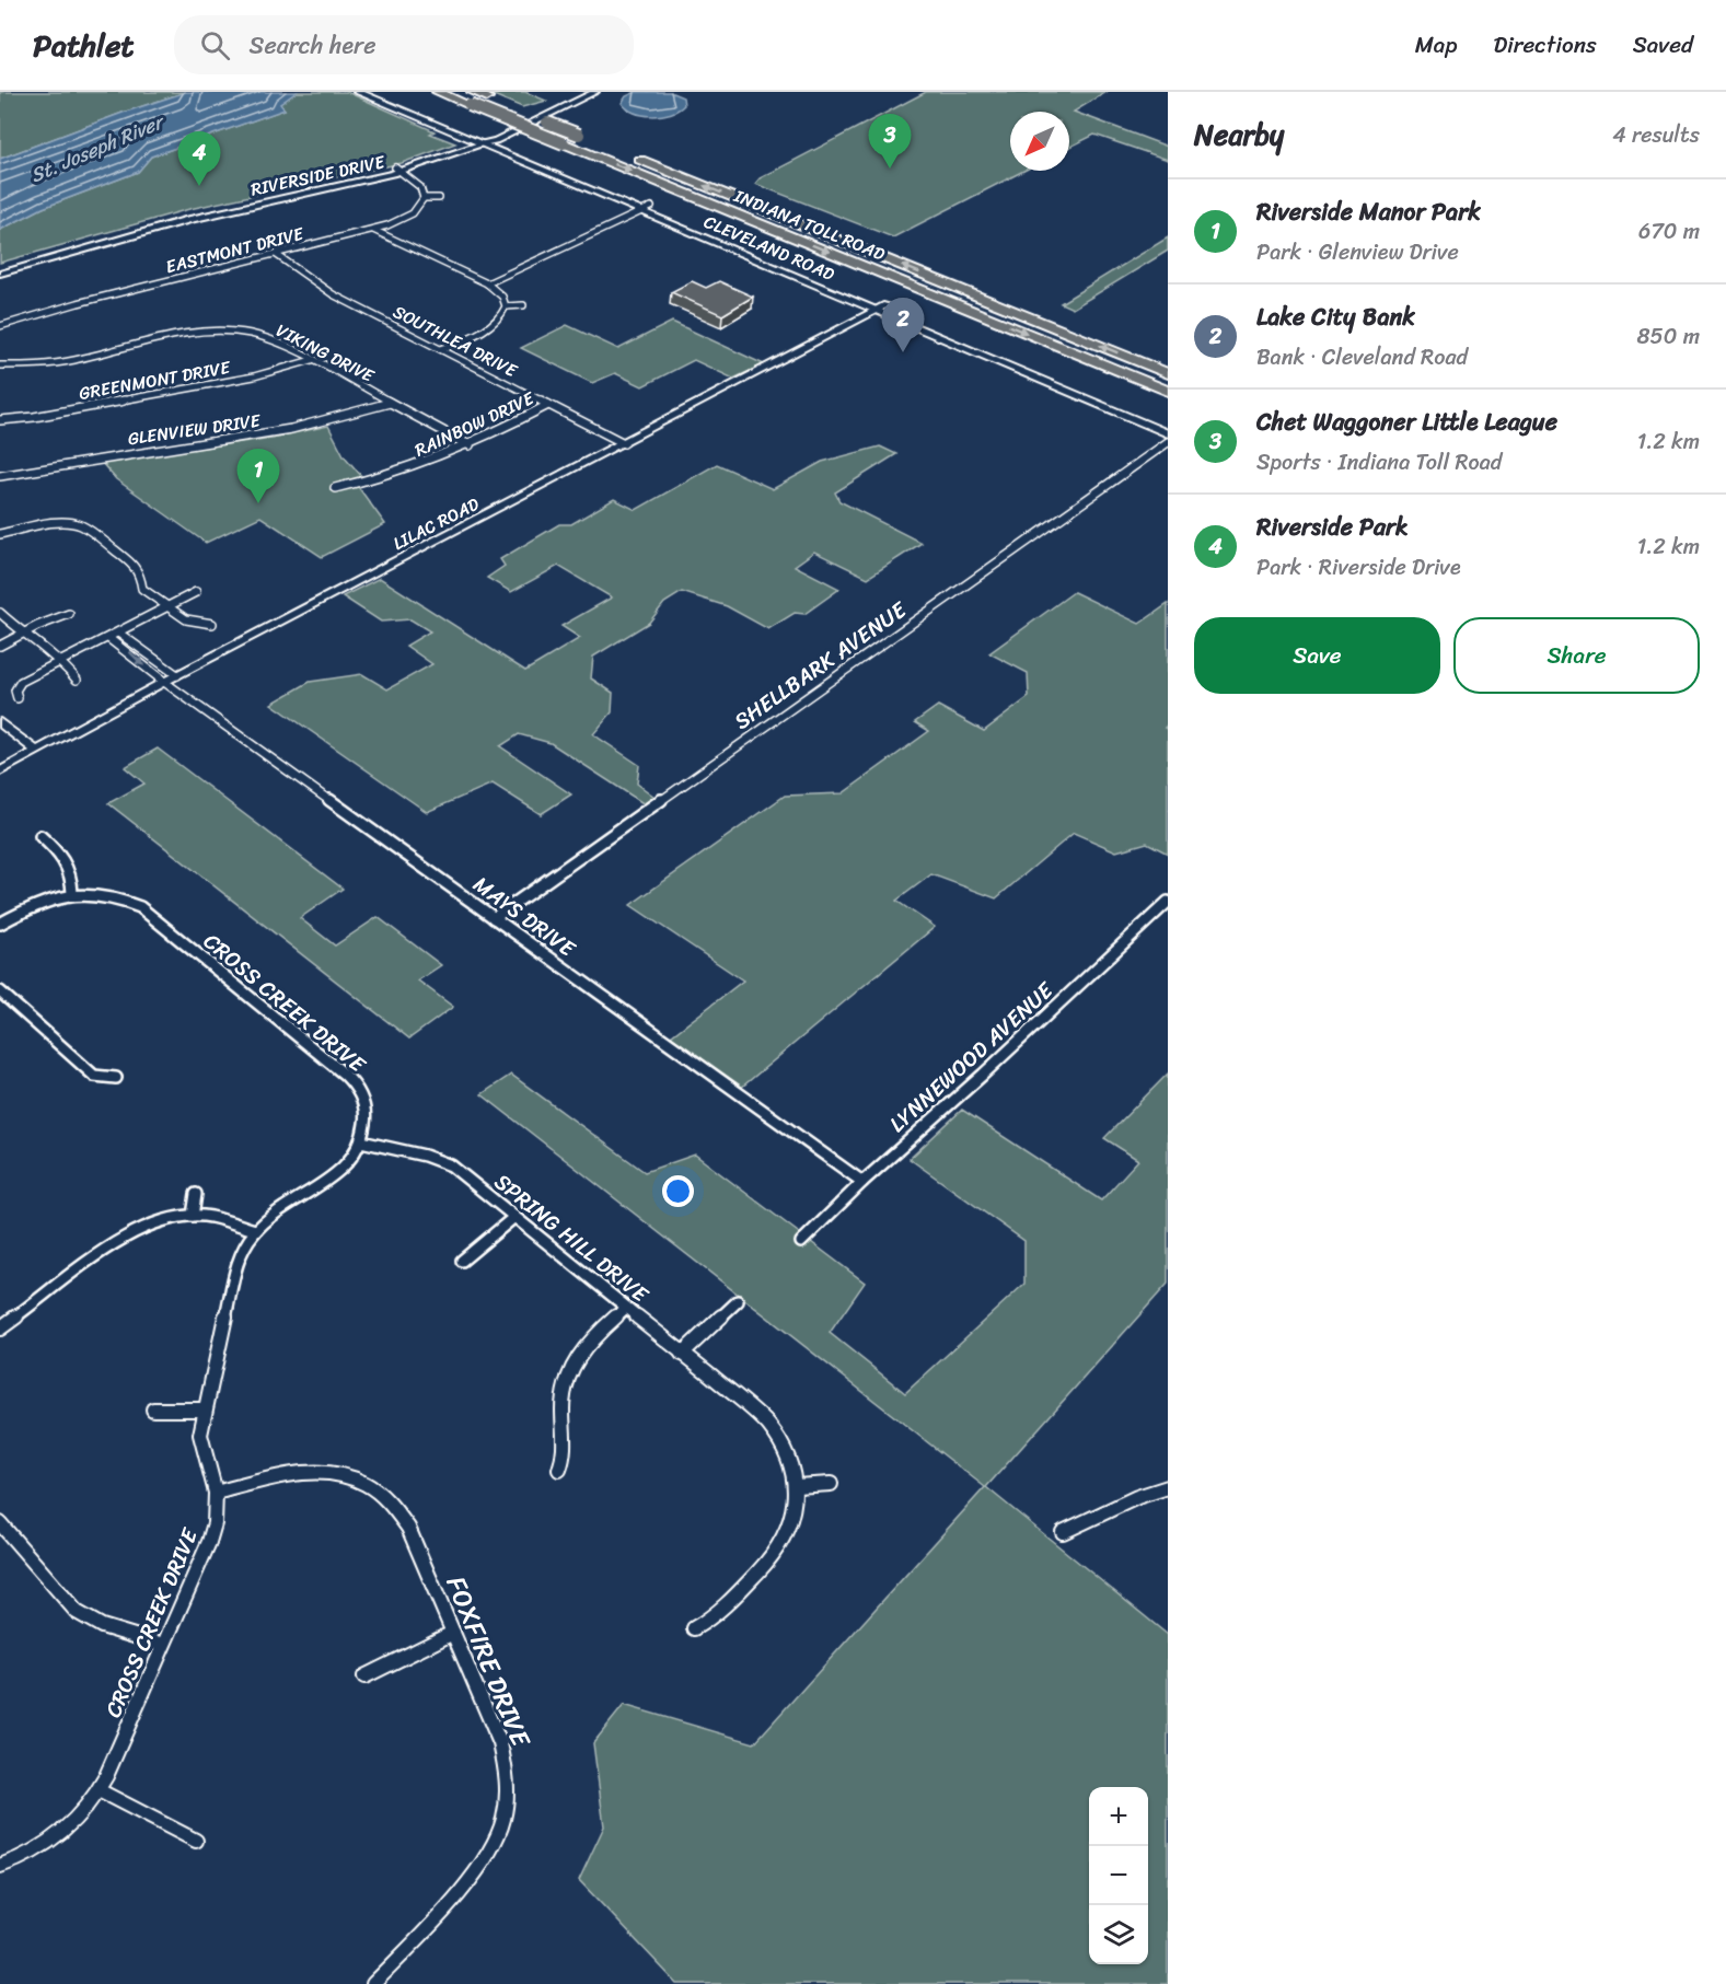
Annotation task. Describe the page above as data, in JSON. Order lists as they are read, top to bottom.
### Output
{
  "streets": {
    "highway": ["INDIANA TOLL ROAD"],
    "main road": ["CLEVELAND ROAD"],
    "street": [
      "RIVERSIDE DRIVE",
      "EASTMONT DRIVE",
      "SOUTHLEA DRIVE",
      "VIKING DRIVE",
      "GREENMONT DRIVE",
      "RAINBOW DRIVE",
      "GLENVIEW DRIVE",
      "LILAC ROAD",
      "SHELLBARK AVENUE",
      "MAYS DRIVE",
      "CROSS CREEK DRIVE",
      "LYNNEWOOD AVENUE",
      "SPRING HILL DRIVE",
      "FOXFIRE DRIVE"
    ]
  },
  "crossings": [
    ["RIVERSIDE DRIVE", "CLEVELAND ROAD"],
    ["CLEVELAND ROAD", "LILAC ROAD"],
    ["EASTMONT DRIVE", "SOUTHLEA DRIVE"],
    ["SOUTHLEA DRIVE", "RAINBOW DRIVE"],
    ["SOUTHLEA DRIVE", "LILAC ROAD"],
    ["VIKING DRIVE", "GREENMONT DRIVE"],
    ["VIKING DRIVE", "RAINBOW DRIVE"],
    ["VIKING DRIVE", "GLENVIEW DRIVE"],
    ["LILAC ROAD", "MAYS DRIVE"],
    ["SHELLBARK AVENUE", "MAYS DRIVE"],
    ["MAYS DRIVE", "LYNNEWOOD AVENUE"],
    ["CROSS CREEK DRIVE", "SPRING HILL DRIVE"],
    ["CROSS CREEK DRIVE", "FOXFIRE DRIVE"]
  ],
  "water": ["St. Joseph River"],
  "north": "bottom left",
  "page": {
    "header": "Pathlet",
    "search": "Search here",
    "nav": ["Map", "Directions", "Saved"],
    "heading": ["Nearby", "4 results"],
    "pins": [
      "3",
      "4",
      "2",
      "1"
    ],
    "list": [
      {
        "mark": "1",
        "name": "Riverside Manor Park",
        "note": "Park · Glenview Drive",
        "value": "670 m"
      },
      {
        "mark": "2",
        "name": "Lake City Bank",
        "note": "Bank · Cleveland Road",
        "value": "850 m"
      },
      {
        "mark": "3",
        "name": "Chet Waggoner Little League",
        "note": "Sports · Indiana Toll Road",
        "value": "1.2 km"
      },
      {
        "mark": "4",
        "name": "Riverside Park",
        "note": "Park · Riverside Drive",
        "value": "1.2 km"
      }
    ],
    "buttons": ["Save", "Share"],
    "map_buttons": ["+", "−"]
  }
}
